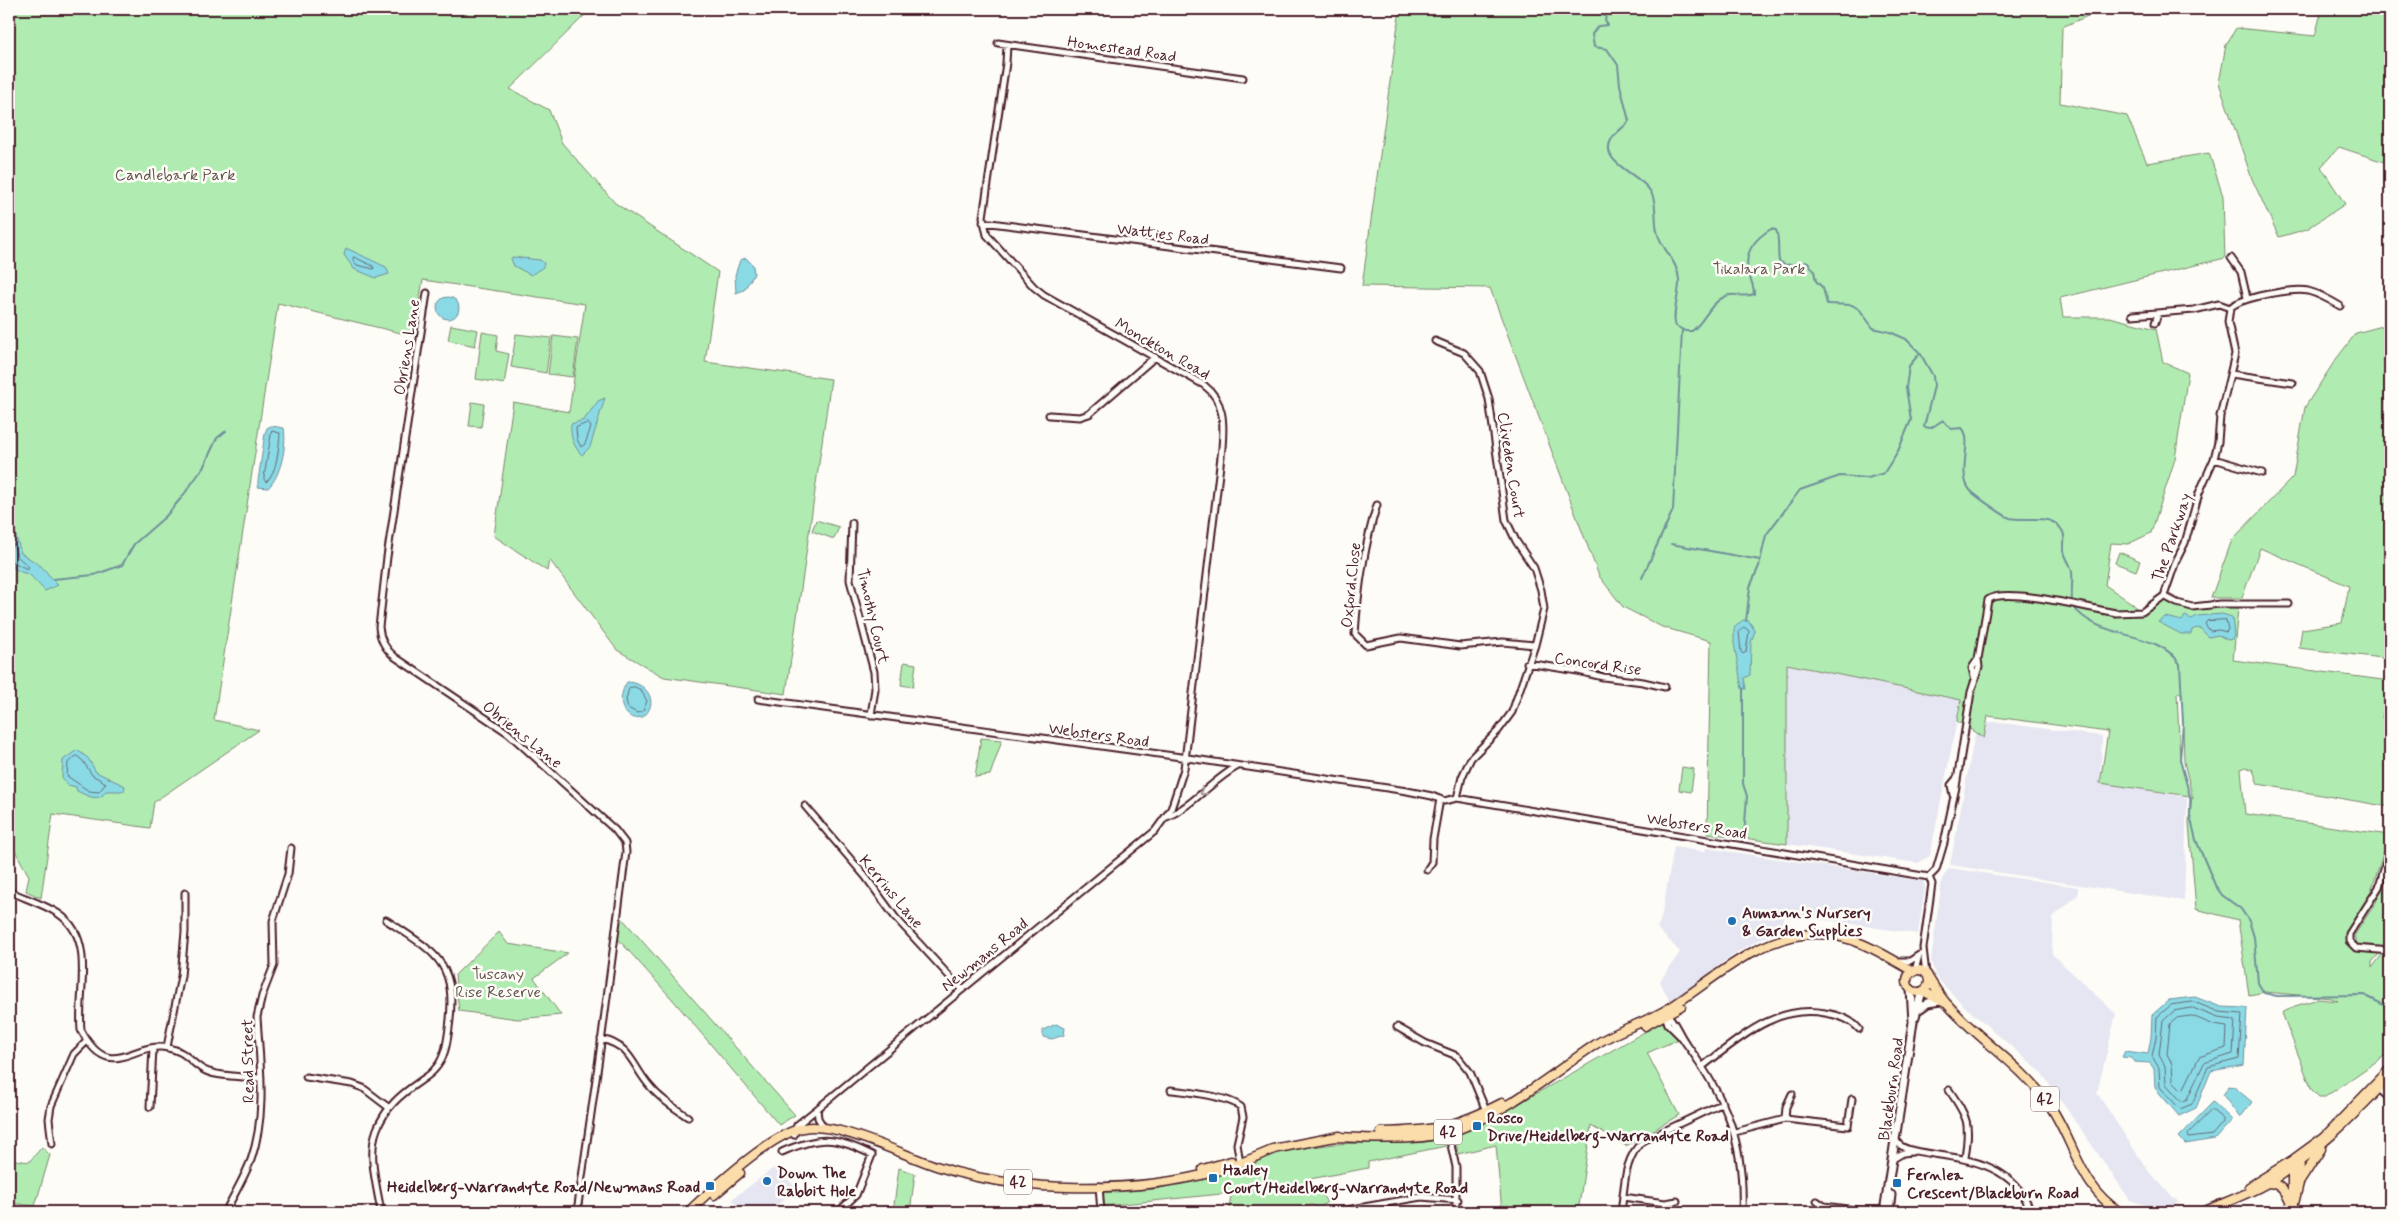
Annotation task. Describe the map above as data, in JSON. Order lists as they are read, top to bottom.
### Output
{
  "streets": {
    "main road": ["Newmans Road", "Blackburn Road", "42"],
    "street": [
      "Homestead Road",
      "Watties Road",
      "Obriens Lane",
      "Monckton Road",
      "Cliveden Court",
      "The Parkway",
      "Oxford Close",
      "Timothy Court",
      "Concord Rise",
      "Websters Road",
      "Kerrins Lane",
      "Read Street"
    ]
  },
  "crossings": [
    ["Watties Road", "Monckton Road"],
    ["Monckton Road", "Websters Road"],
    ["Monckton Road", "Newmans Road"],
    ["Cliveden Court", "Oxford Close"],
    ["Cliveden Court", "Concord Rise"],
    ["Cliveden Court", "Websters Road"],
    ["The Parkway", "Websters Road"],
    ["Timothy Court", "Websters Road"],
    ["Websters Road", "Newmans Road"],
    ["Kerrins Lane", "Newmans Road"],
    ["Newmans Road", "42"],
    ["Blackburn Road", "42"]
  ],
  "parks": ["Candlebark Park", "Tikalara Park", "Tuscany Rise Reserve"],
  "places": {
    "other": ["Aumann's Nursery & Garden Supplies", "Down The Rabbit Hole"],
    "transit": [
      "Rosco Drive/Heidelberg-Warrandyte Road",
      "Hadley Court/Heidelberg-Warrandyte Road",
      "Fernlea Crescent/Blackburn Road",
      "Heidelberg-Warrandyte Road/Newmans Road"
    ]
  }
}
